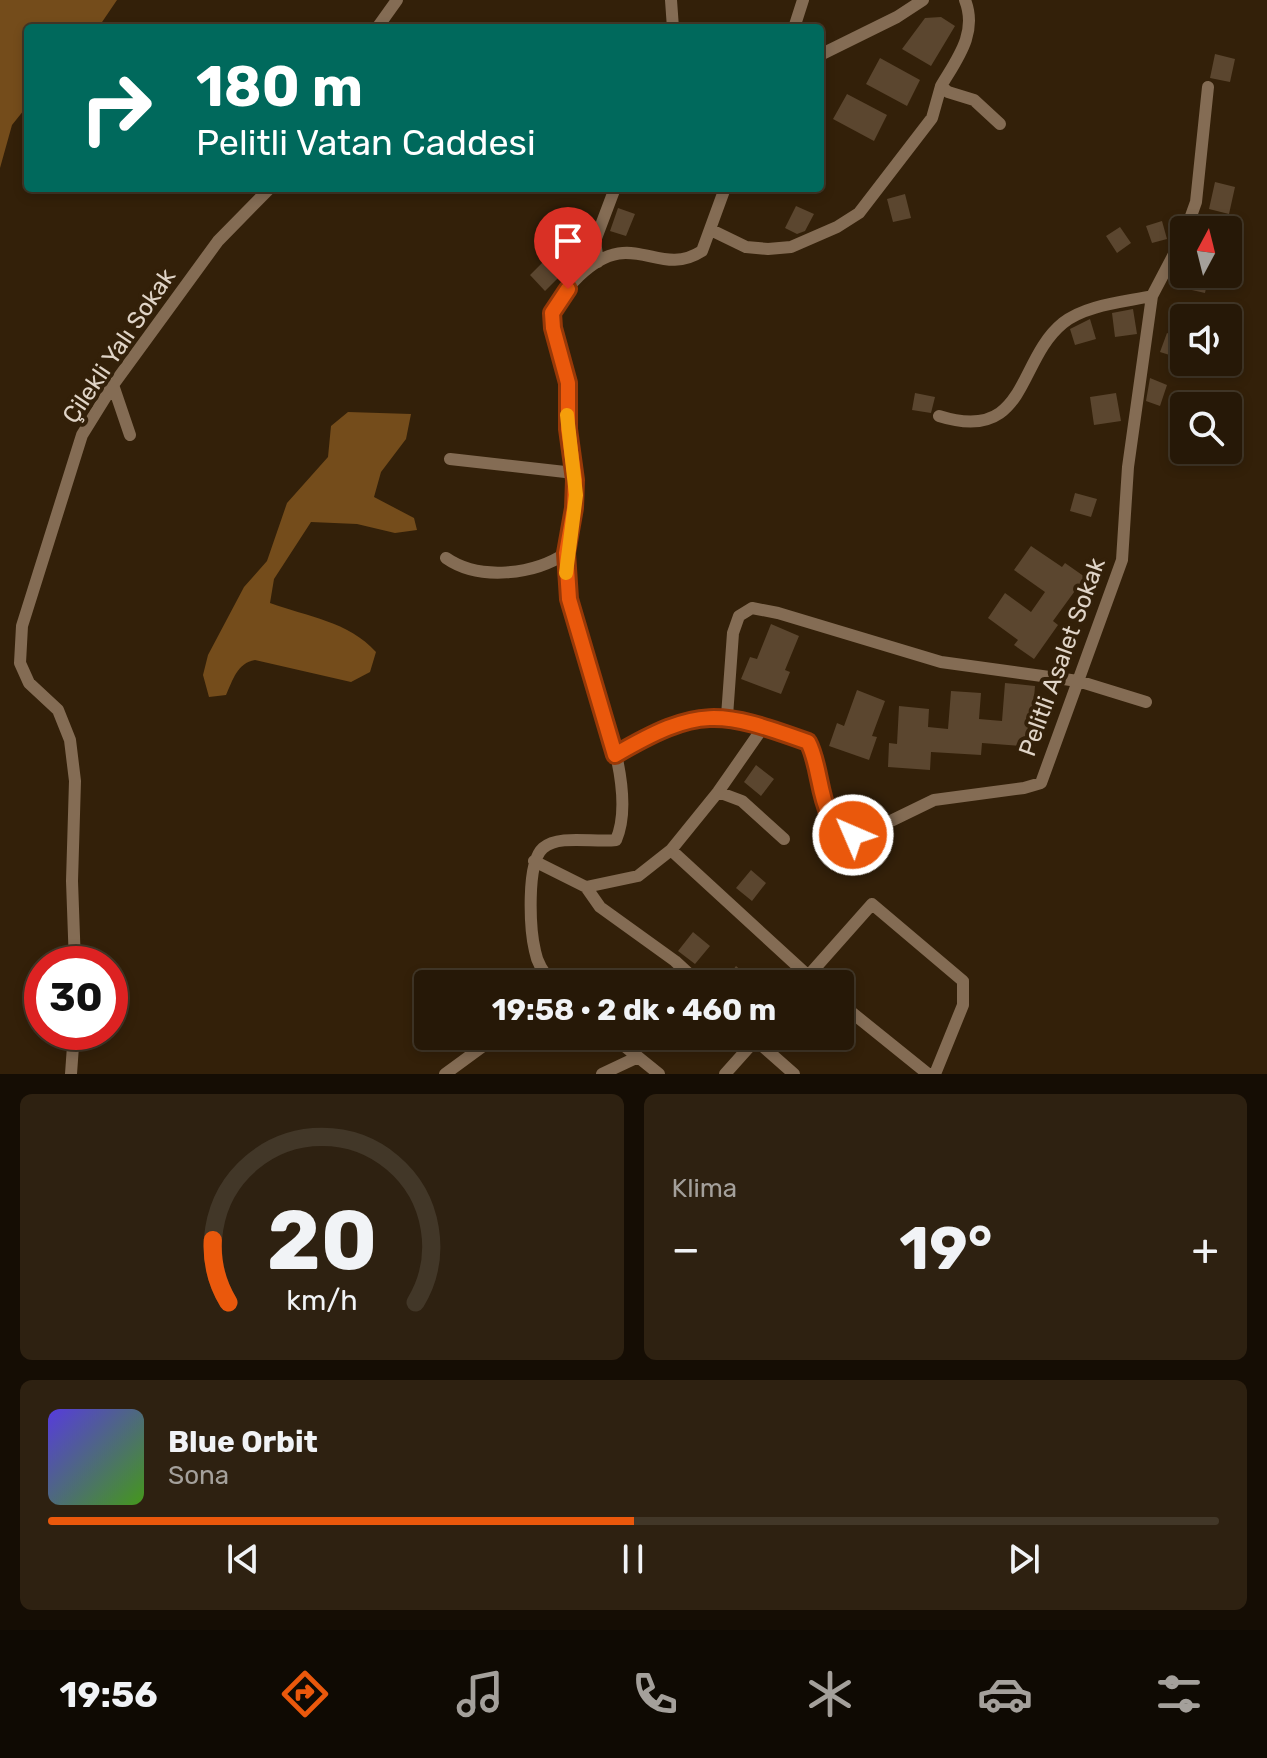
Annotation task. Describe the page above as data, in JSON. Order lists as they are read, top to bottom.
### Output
{
  "streets": {
    "street": ["Çilekli Yalı Sokak", "Pelitli Asalet Sokak"]
  },
  "north": "top",
  "page": {
    "turn": ["180 m", "Pelitli Vatan Caddesi"],
    "limit": "30",
    "trip": "19:58 · 2 dk · 460 m",
    "tile": "Klima",
    "heat": ["−", "19°", "+"],
    "song": ["Blue Orbit", "Sona"],
    "tabs": "19:56",
    "gauge": ["20", "km/h"]
  }
}
